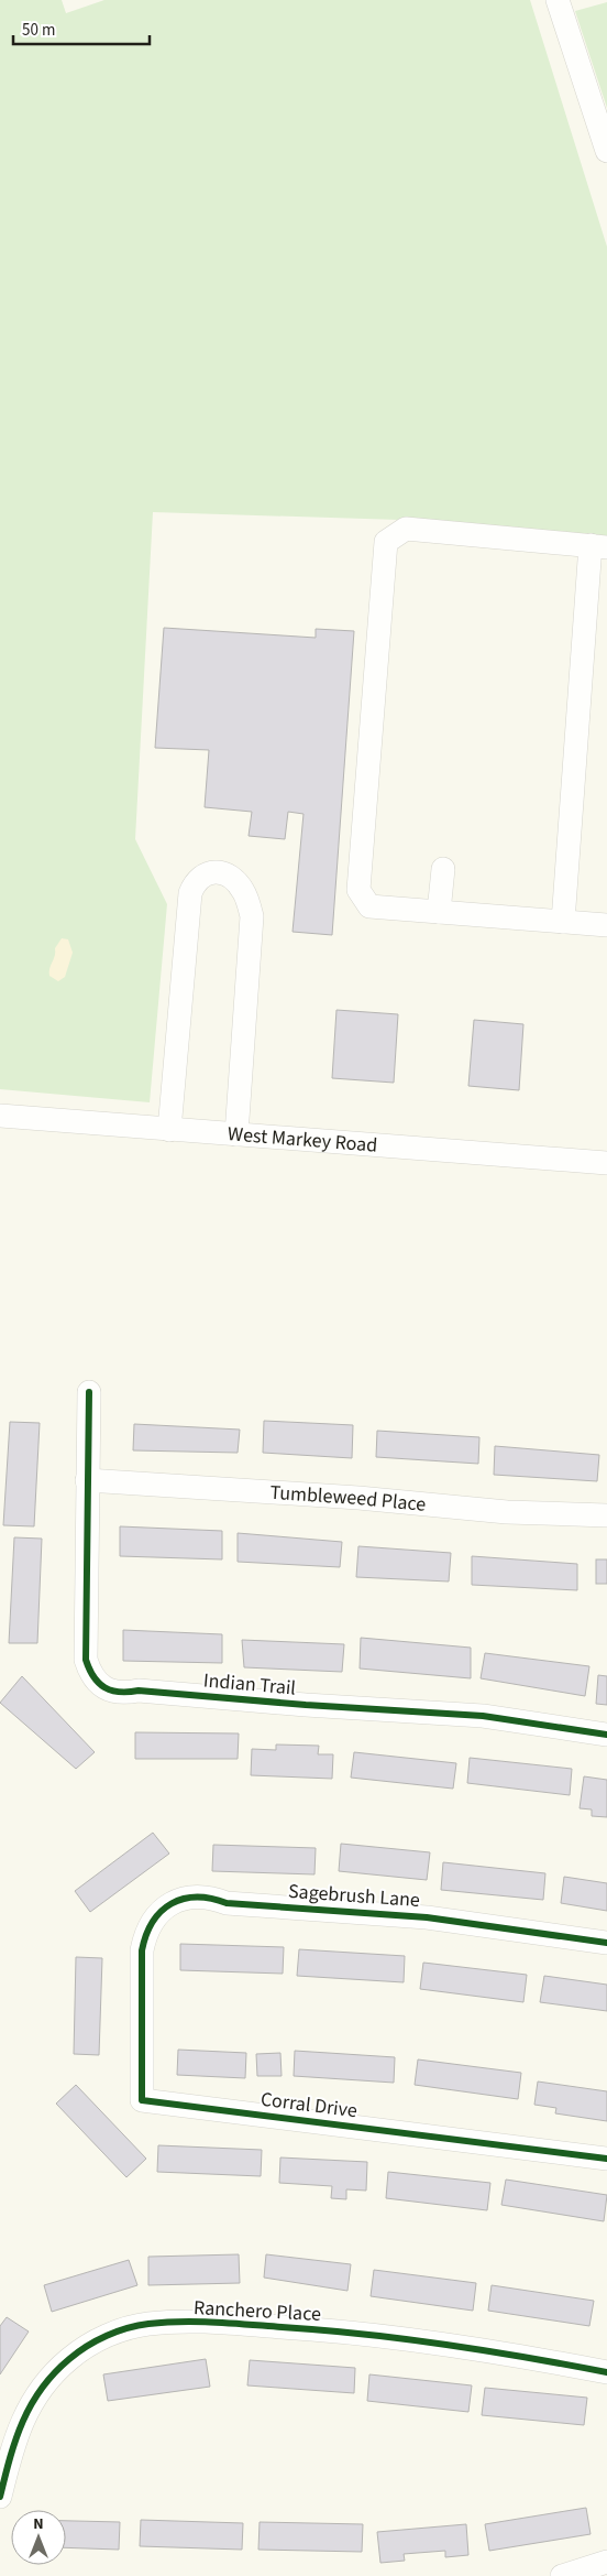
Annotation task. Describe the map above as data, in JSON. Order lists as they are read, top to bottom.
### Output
{
  "streets": {
    "street": [
      "West Markey Road",
      "Tumbleweed Place",
      "Indian Trail",
      "Sagebrush Lane",
      "Corral Drive",
      "Ranchero Place"
    ]
  },
  "crossings": [
    ["Tumbleweed Place", "Indian Trail"],
    ["Sagebrush Lane", "Corral Drive"]
  ],
  "scale_bar": "50 m",
  "north": "top"
}
